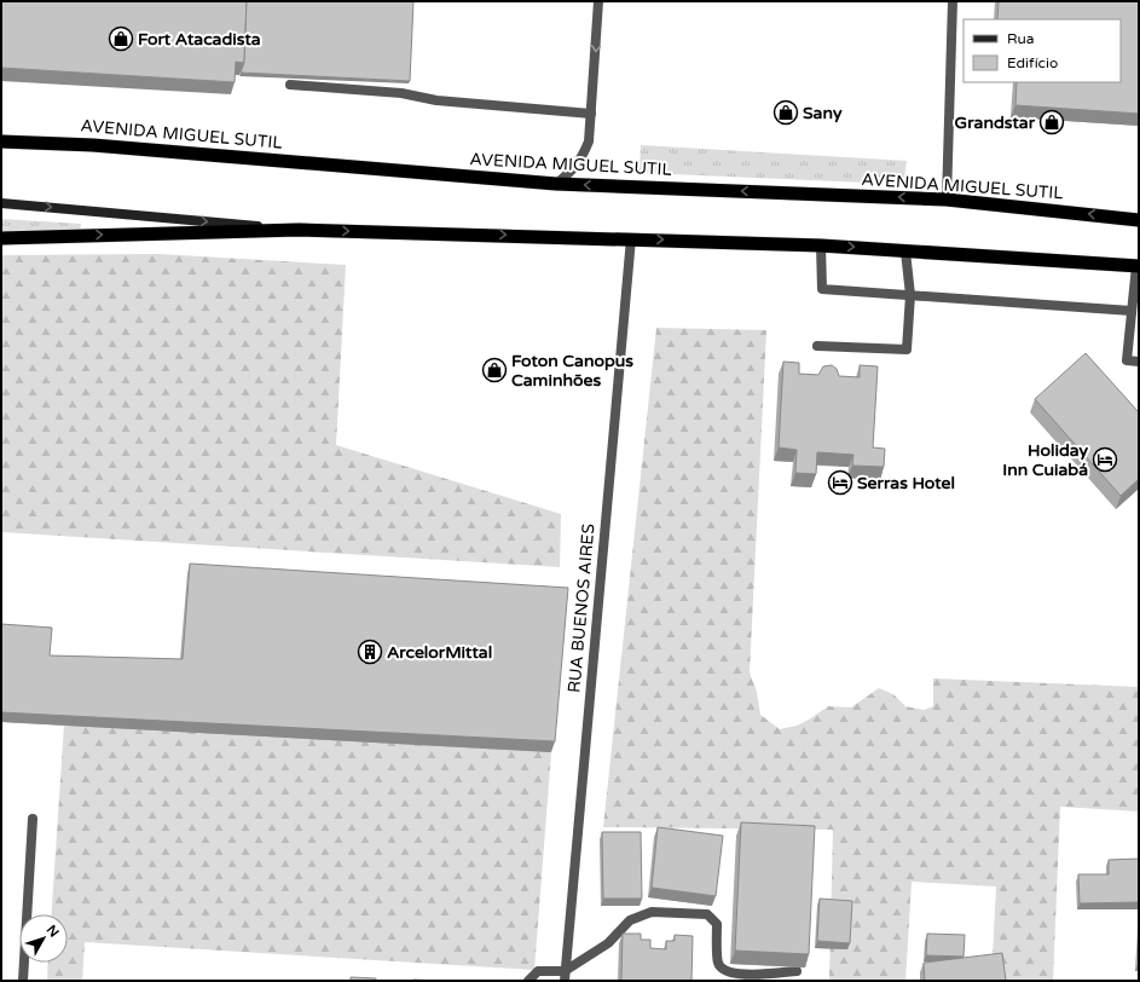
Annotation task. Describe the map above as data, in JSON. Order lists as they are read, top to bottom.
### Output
{
  "streets": {
    "highway": ["AVENIDA MIGUEL SUTIL"],
    "street": ["RUA BUENOS AIRES"]
  },
  "places": {
    "shop": [
      "Fort Atacadista",
      "Sany",
      "Grandstar",
      "Foton Canopus Caminhões"
    ],
    "hotel": ["Holiday Inn Cuiabá", "Serras Hotel"],
    "building": ["ArcelorMittal"]
  },
  "legend": ["Rua", "Edifício"],
  "north": "top right"
}
